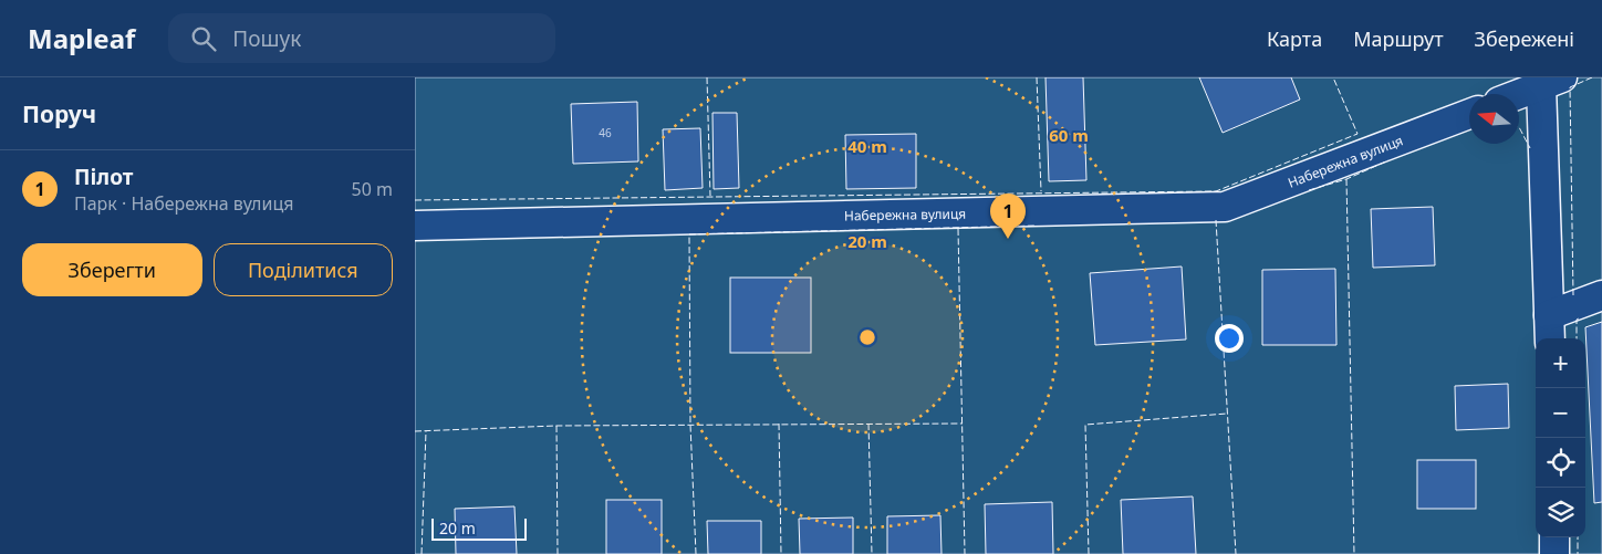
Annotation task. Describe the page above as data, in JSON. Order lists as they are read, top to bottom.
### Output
{
  "streets": {
    "street": ["Набережна вулиця"]
  },
  "house_numbers": ["46"],
  "scale_bar": "20 m",
  "north": "left",
  "page": {
    "header": "Mapleaf",
    "search": "Пошук",
    "nav": ["Карта", "Маршрут", "Збережені"],
    "heading": "Поруч",
    "list": [
      {
        "mark": "1",
        "name": "Пілот",
        "note": "Парк · Набережна вулиця",
        "value": "50 m"
      }
    ],
    "pins": "1",
    "buttons": ["Зберегти", "Поділитися"],
    "map_buttons": ["+", "−"],
    "scale": "20 m"
  },
  "rings": ["60 m", "40 m", "20 m"]
}
